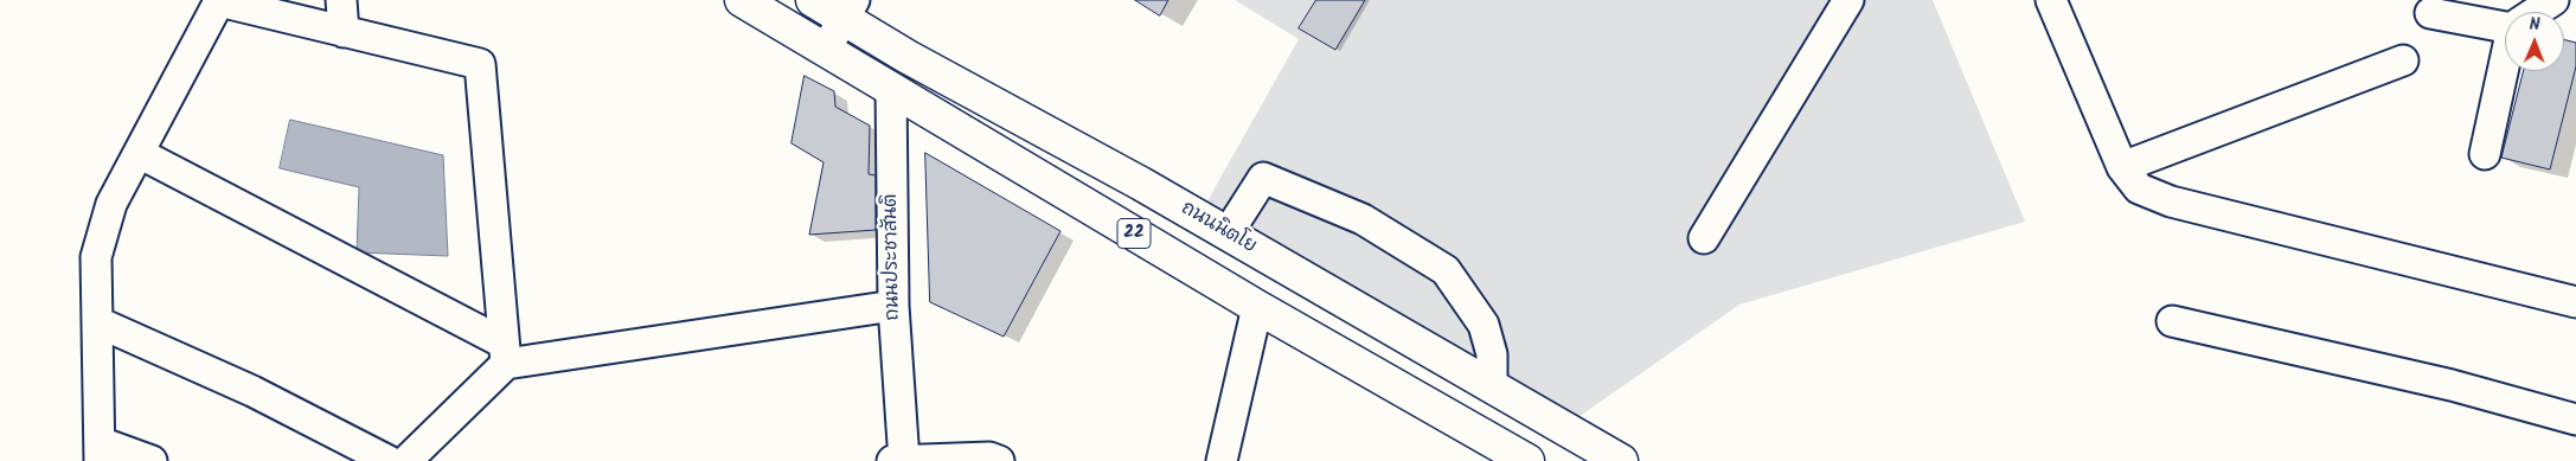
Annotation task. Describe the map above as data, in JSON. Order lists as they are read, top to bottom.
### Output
{
  "streets": {
    "main road": ["ถนนนิตโย", "22", "ถนนประชาสันติ"]
  },
  "crossings": [
    ["ถนนนิตโย", "ถนนประชาสันติ"],
    ["22", "ถนนประชาสันติ"]
  ],
  "north": "top"
}
